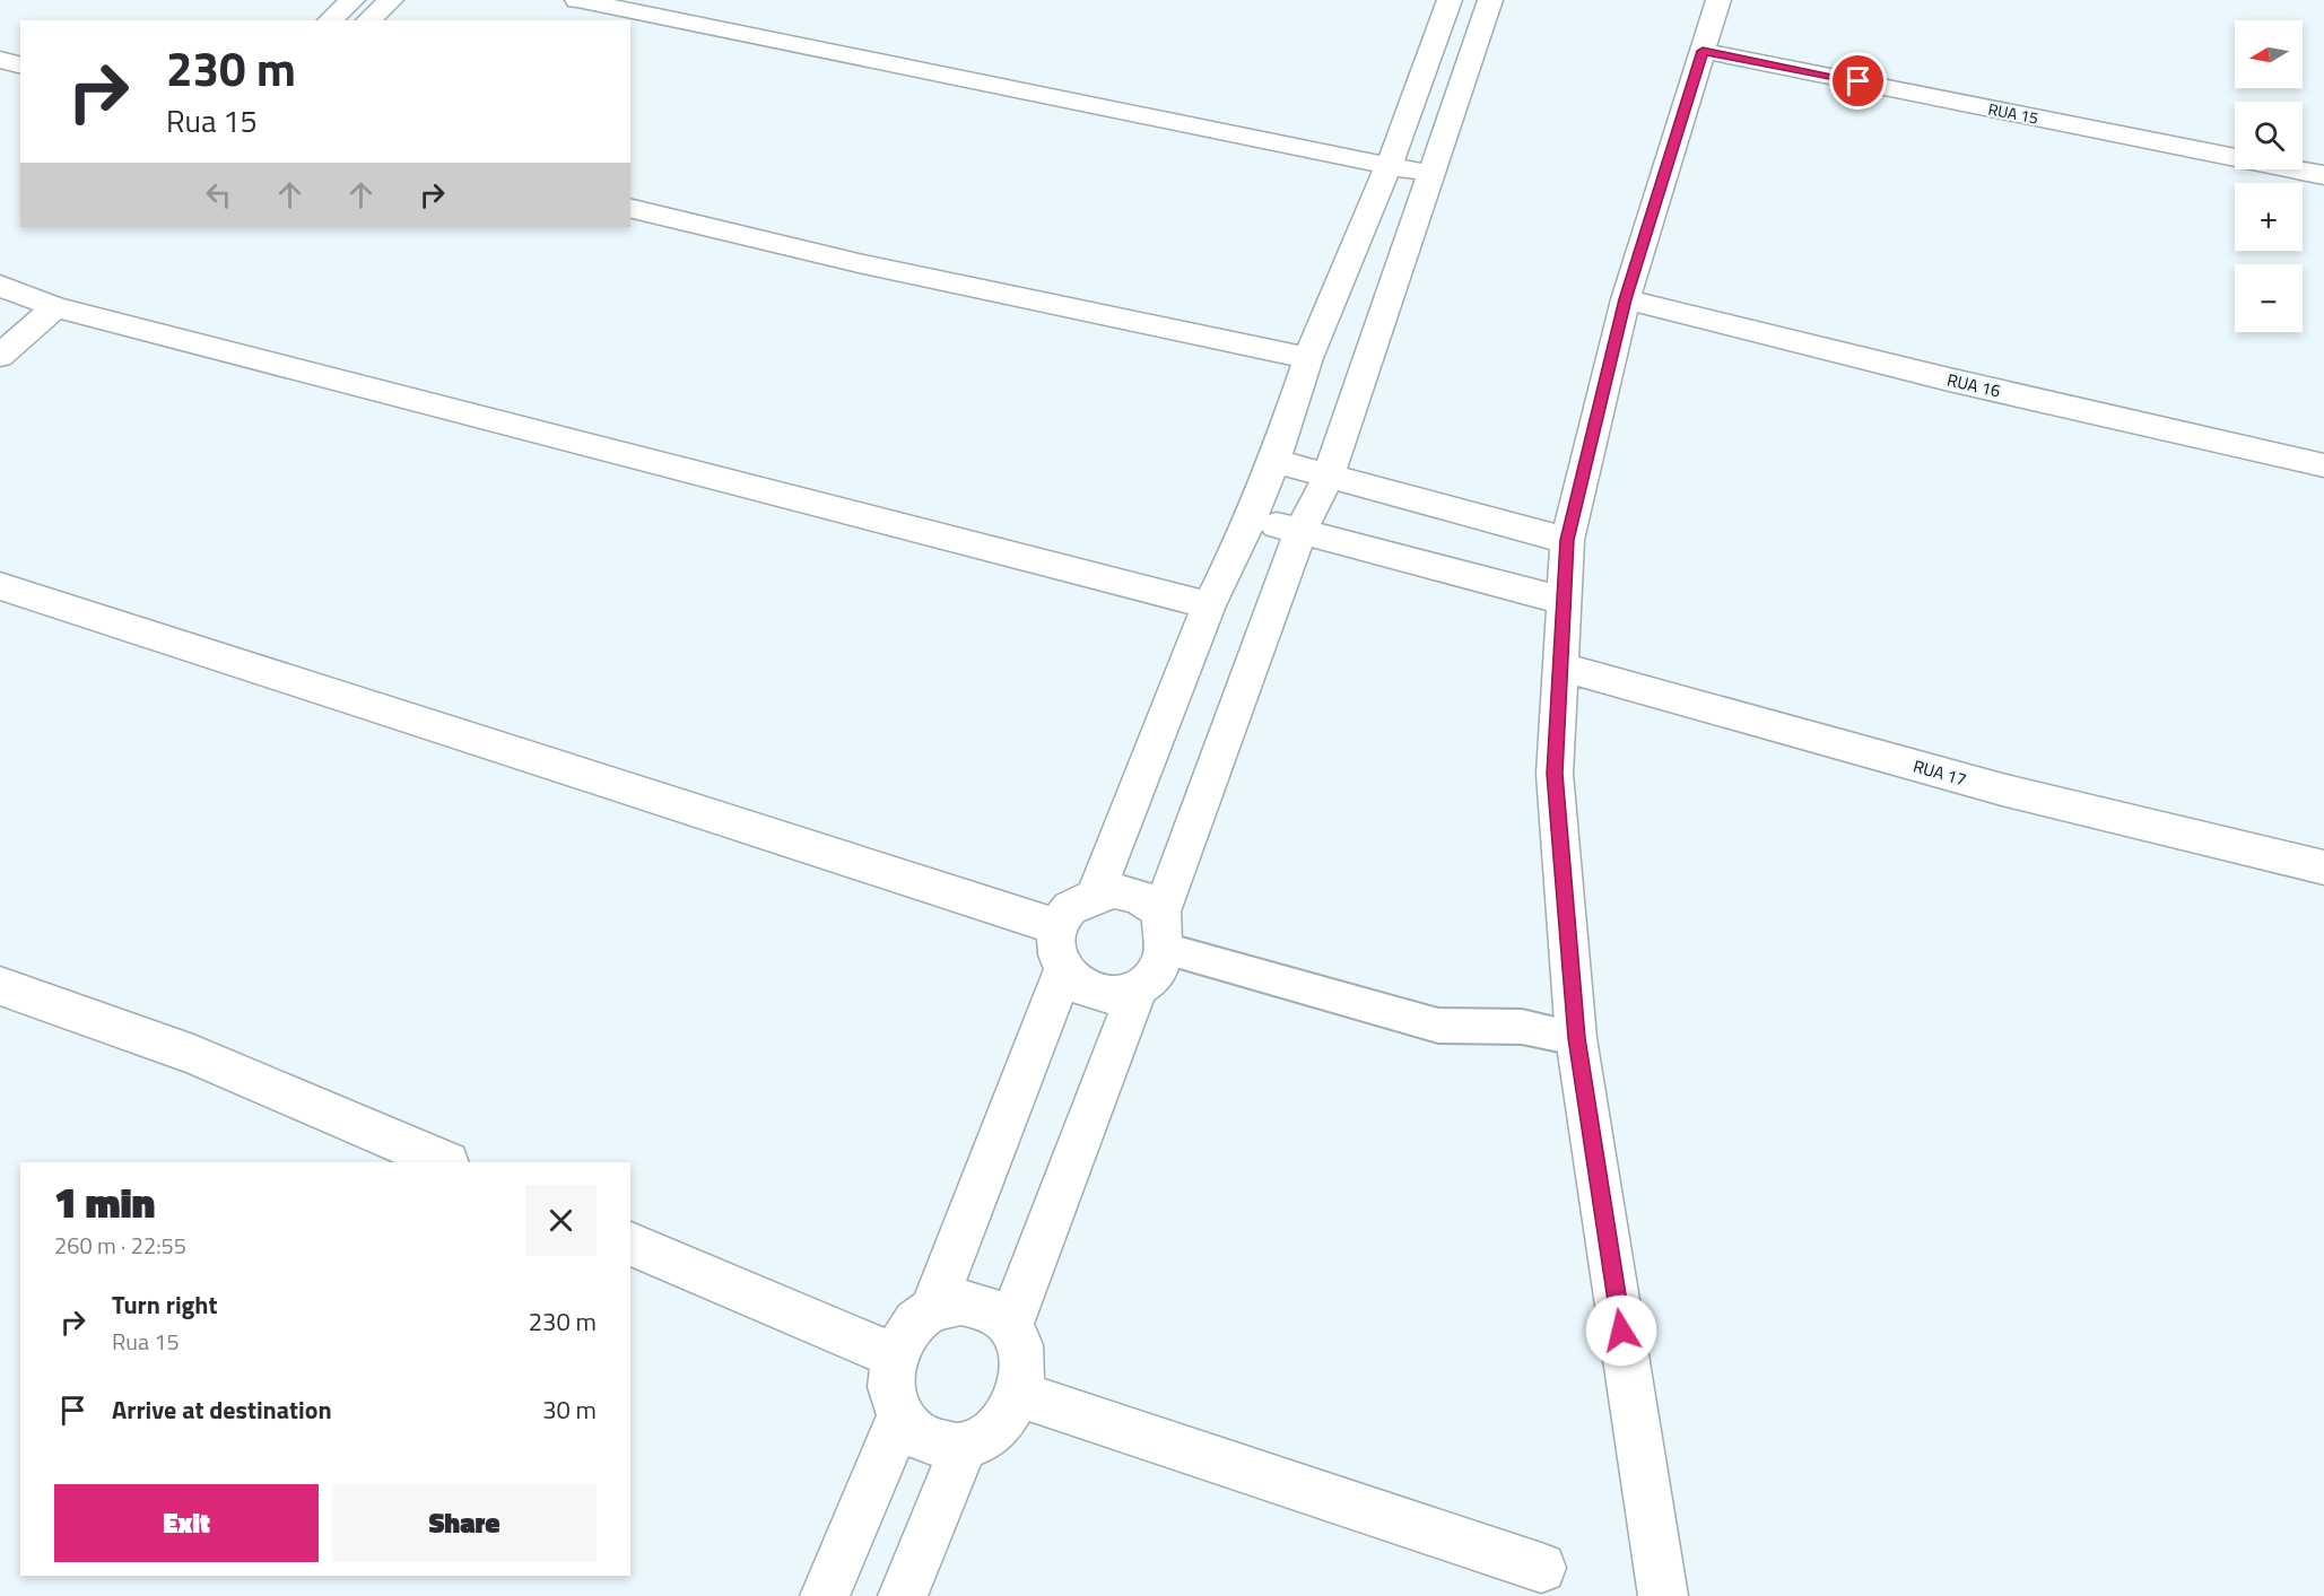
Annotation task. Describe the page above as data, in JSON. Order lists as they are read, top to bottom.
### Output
{
  "streets": {
    "street": ["RUA 15", "RUA 16", "RUA 17"]
  },
  "north": "left",
  "page": {
    "map_buttons": ["+", "−"],
    "turn": ["230 m", "Rua 15"],
    "heading": ["1 min", "260 m · 22:55"],
    "list": [
      {
        "name": "Turn right",
        "note": "Rua 15",
        "value": "230 m"
      },
      {
        "name": "Arrive at destination",
        "value": "30 m"
      }
    ],
    "buttons": ["Exit", "Share"]
  }
}
